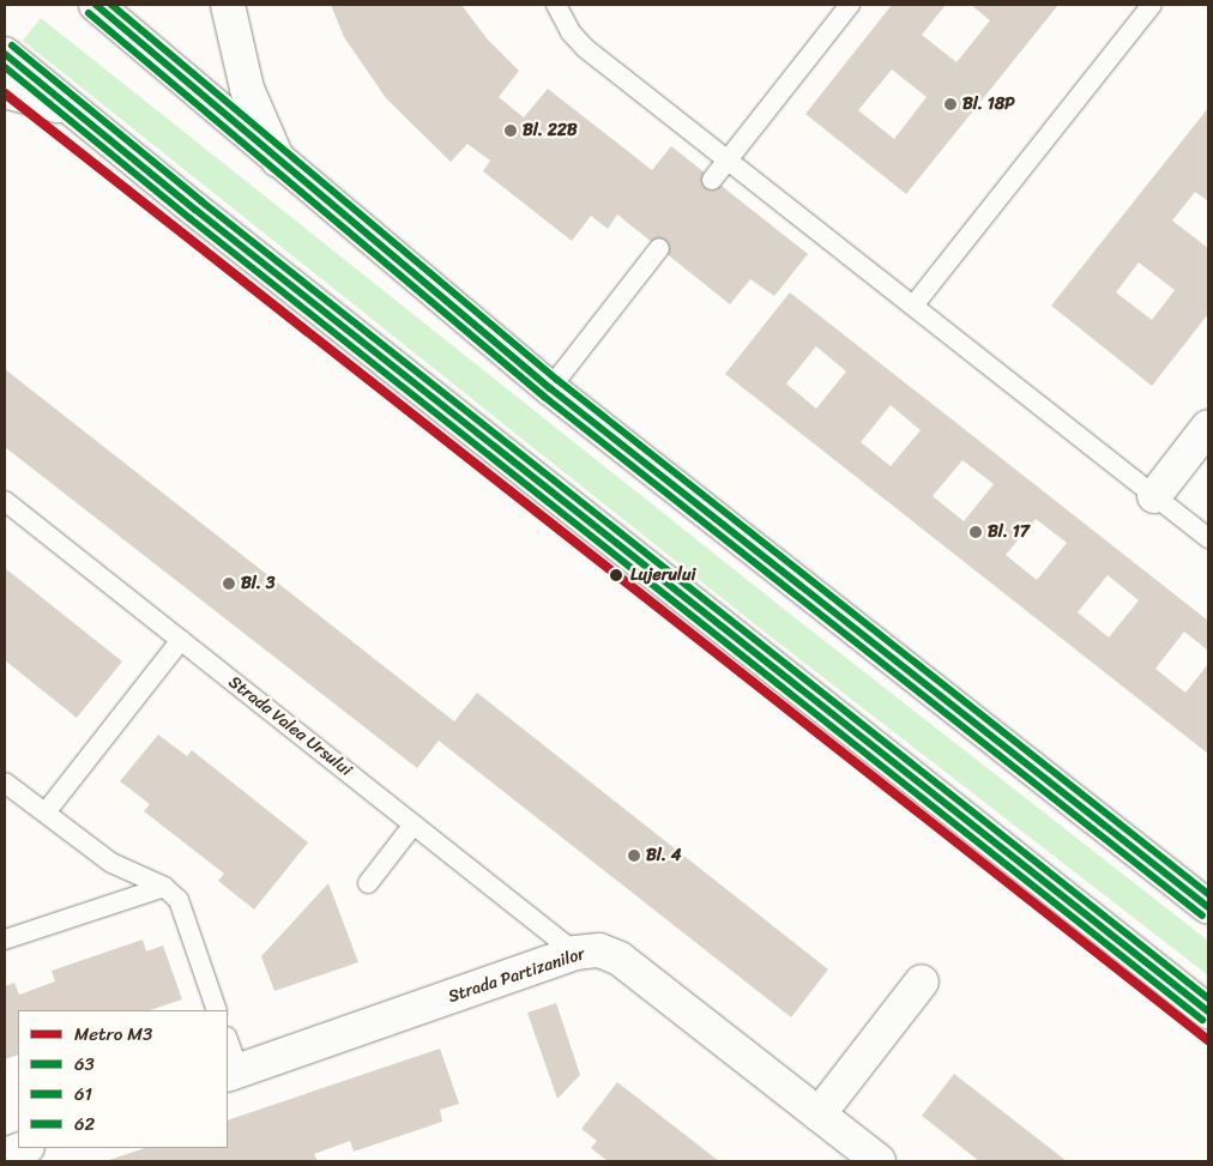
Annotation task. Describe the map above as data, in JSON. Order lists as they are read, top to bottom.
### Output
{
  "streets": {
    "main road": ["Strada Partizanilor"],
    "lane": ["Strada Valea Ursului"]
  },
  "crossings": [
    ["Strada Valea Ursului", "Strada Partizanilor"]
  ],
  "places": [
    "Bl. 18P",
    "Bl. 22B",
    "Bl. 17",
    "Lujerului",
    "Bl. 3",
    "Bl. 4"
  ],
  "lines": [
    "transit line 63",
    "transit line 62",
    "transit line 61",
    "metro line M3"
  ],
  "legend": [
    "Metro M3",
    "63",
    "61",
    "62"
  ]
}
